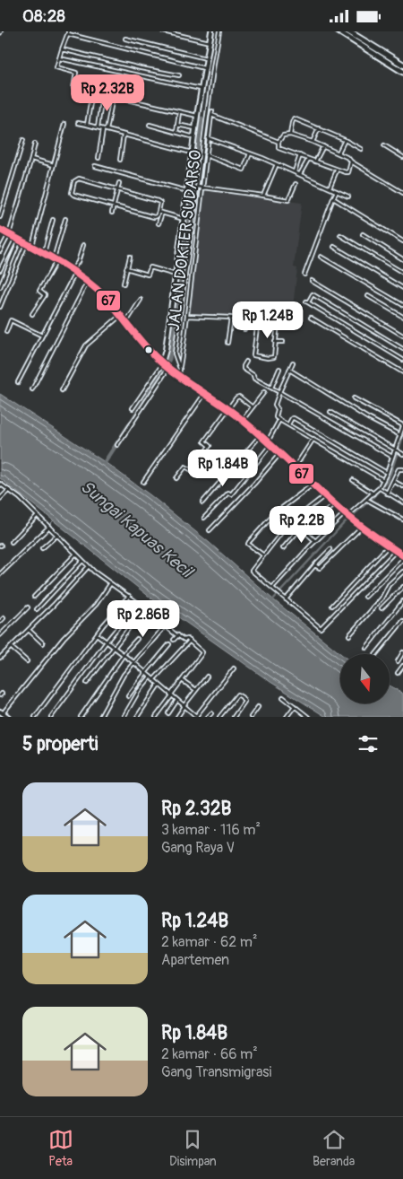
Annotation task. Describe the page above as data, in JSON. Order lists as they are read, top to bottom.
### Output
{
  "streets": {
    "street": ["JALAN DOKTER SUDARSO"]
  },
  "water": ["Sungai Kapuas Kecil"],
  "lines": ["transit line 67"],
  "north": "bottom",
  "page": {
    "status": "08:28",
    "price": [
      "Rp 2.32B",
      "Rp 1.24B",
      "Rp 1.84B",
      "Rp 2.2B",
      "Rp 2.86B"
    ],
    "heading": "5 properti",
    "list": [
      {
        "name": "Rp 2.32B",
        "note": "3 kamar · 116 m² · Gang Raya V"
      },
      {
        "name": "Rp 1.24B",
        "note": "2 kamar · 62 m² · Apartemen"
      },
      {
        "name": "Rp 1.84B",
        "note": "2 kamar · 66 m² · Gang Transmigrasi"
      }
    ],
    "tabs": ["Peta", "Disimpan", "Beranda"]
  }
}
